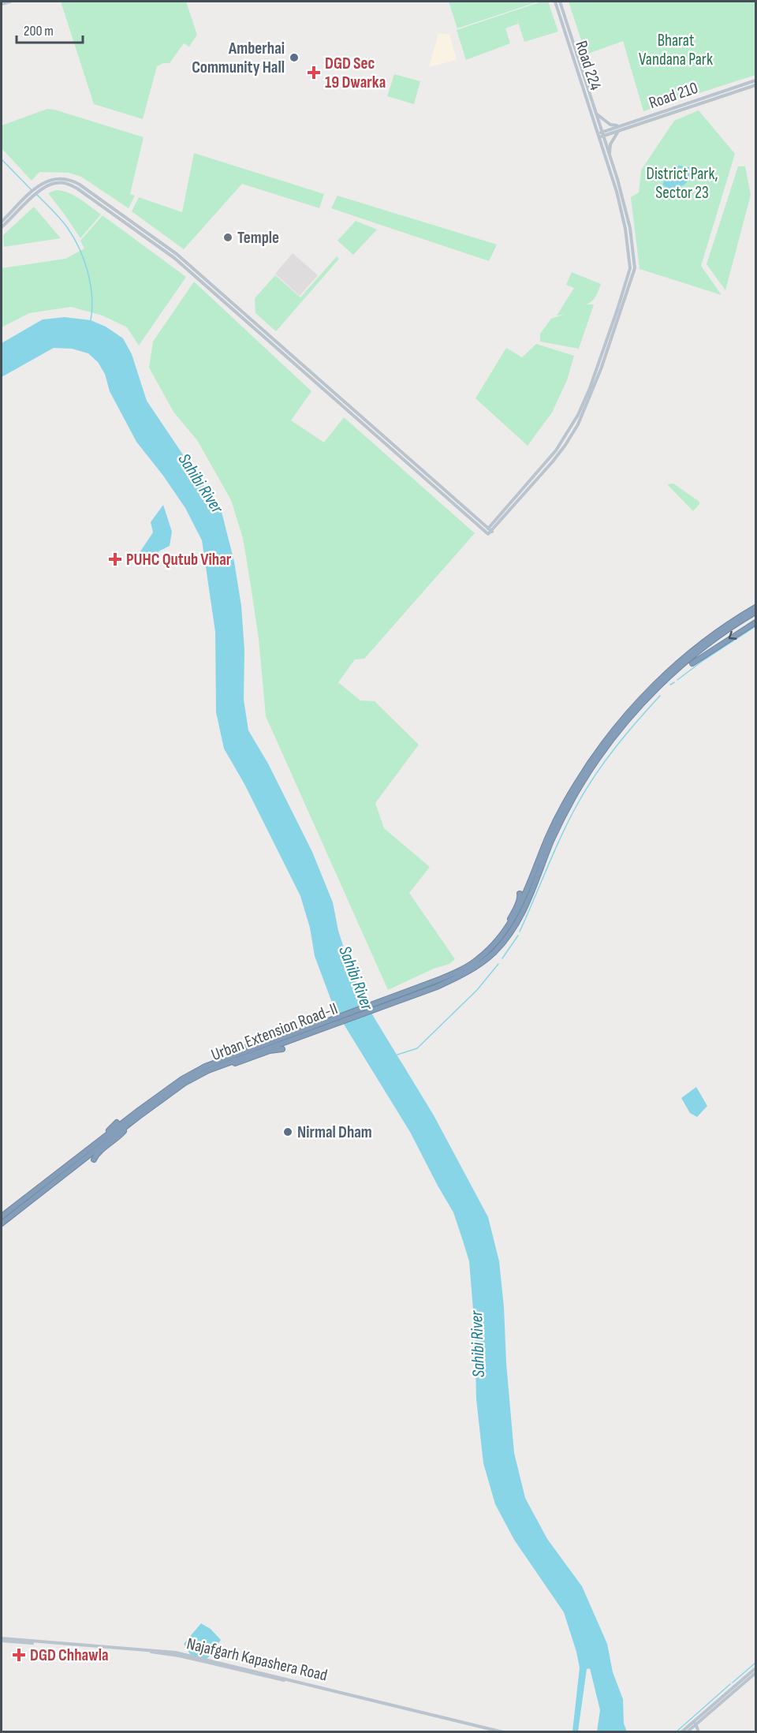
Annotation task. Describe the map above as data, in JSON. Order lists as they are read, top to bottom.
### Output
{
  "streets": {
    "highway": ["Urban Extension Road-II"],
    "main road": ["Road 224", "Road 210", "Najafgarh Kapashera Road"]
  },
  "crossings": [
    ["Road 224", "Road 210"]
  ],
  "water": ["Sahibi River"],
  "parks": ["Bharat Vandana Park", "District Park, Sector 23"],
  "places": {
    "other": ["Amberhai Community Hall", "Temple", "Nirmal Dham"],
    "health": ["DGD Sec 19 Dwarka", "PUHC Qutub Vihar", "DGD Chhawla"]
  },
  "scale_bar": "200 m"
}
